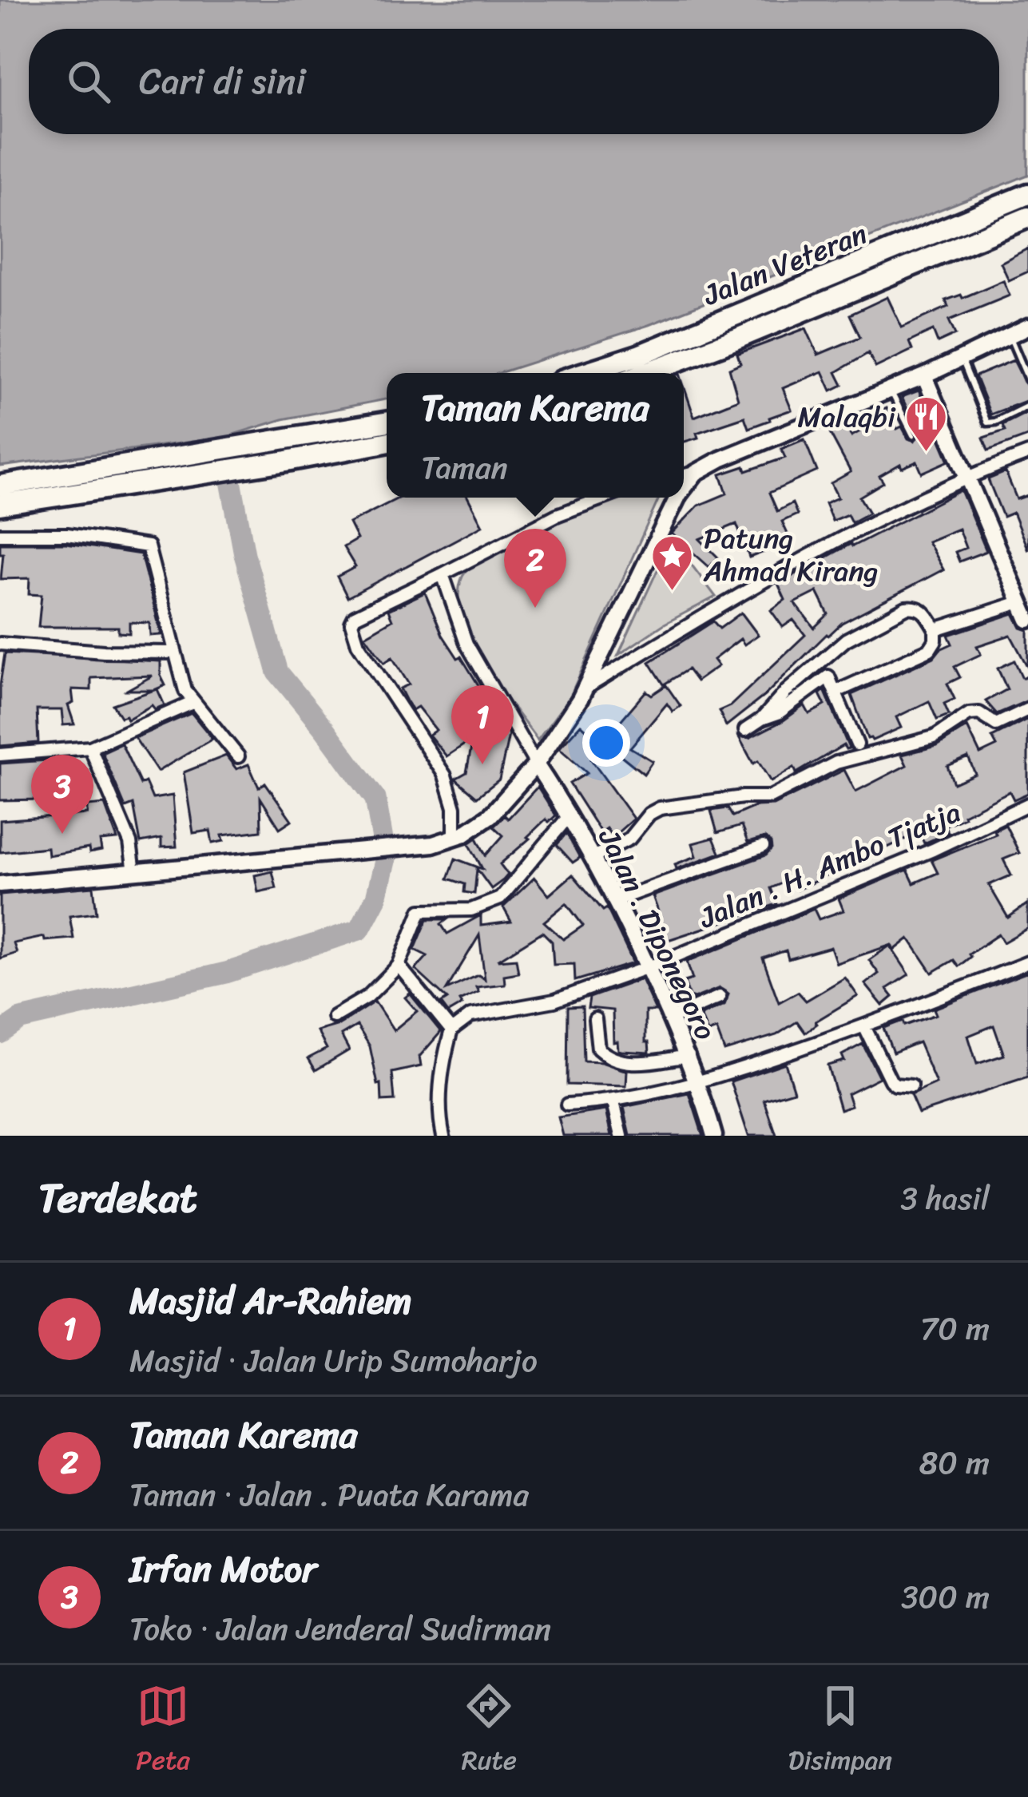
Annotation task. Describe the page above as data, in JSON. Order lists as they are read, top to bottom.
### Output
{
  "streets": {
    "highway": ["Jalan Veteran"],
    "main road": ["Jalan . Diponegoro"],
    "street": ["Jalan . H. Ambo Tjatja"]
  },
  "crossings": [
    ["Jalan . H. Ambo Tjatja", "Jalan . Diponegoro"]
  ],
  "places": {
    "restaurant": ["Malaqbi"],
    "place": ["Patung Ahmad Kirang"]
  },
  "page": {
    "search": "Cari di sini",
    "popup": ["Taman Karema", "Taman"],
    "pins": ["2", "1", "3"],
    "heading": ["Terdekat", "3 hasil"],
    "list": [
      {
        "mark": "1",
        "name": "Masjid Ar-Rahiem",
        "note": "Masjid · Jalan Urip Sumoharjo",
        "value": "70 m"
      },
      {
        "mark": "2",
        "name": "Taman Karema",
        "note": "Taman · Jalan . Puata Karama",
        "value": "80 m"
      },
      {
        "mark": "3",
        "name": "Irfan Motor",
        "note": "Toko · Jalan Jenderal Sudirman",
        "value": "300 m"
      }
    ],
    "nav": ["Peta", "Rute", "Disimpan"]
  }
}
